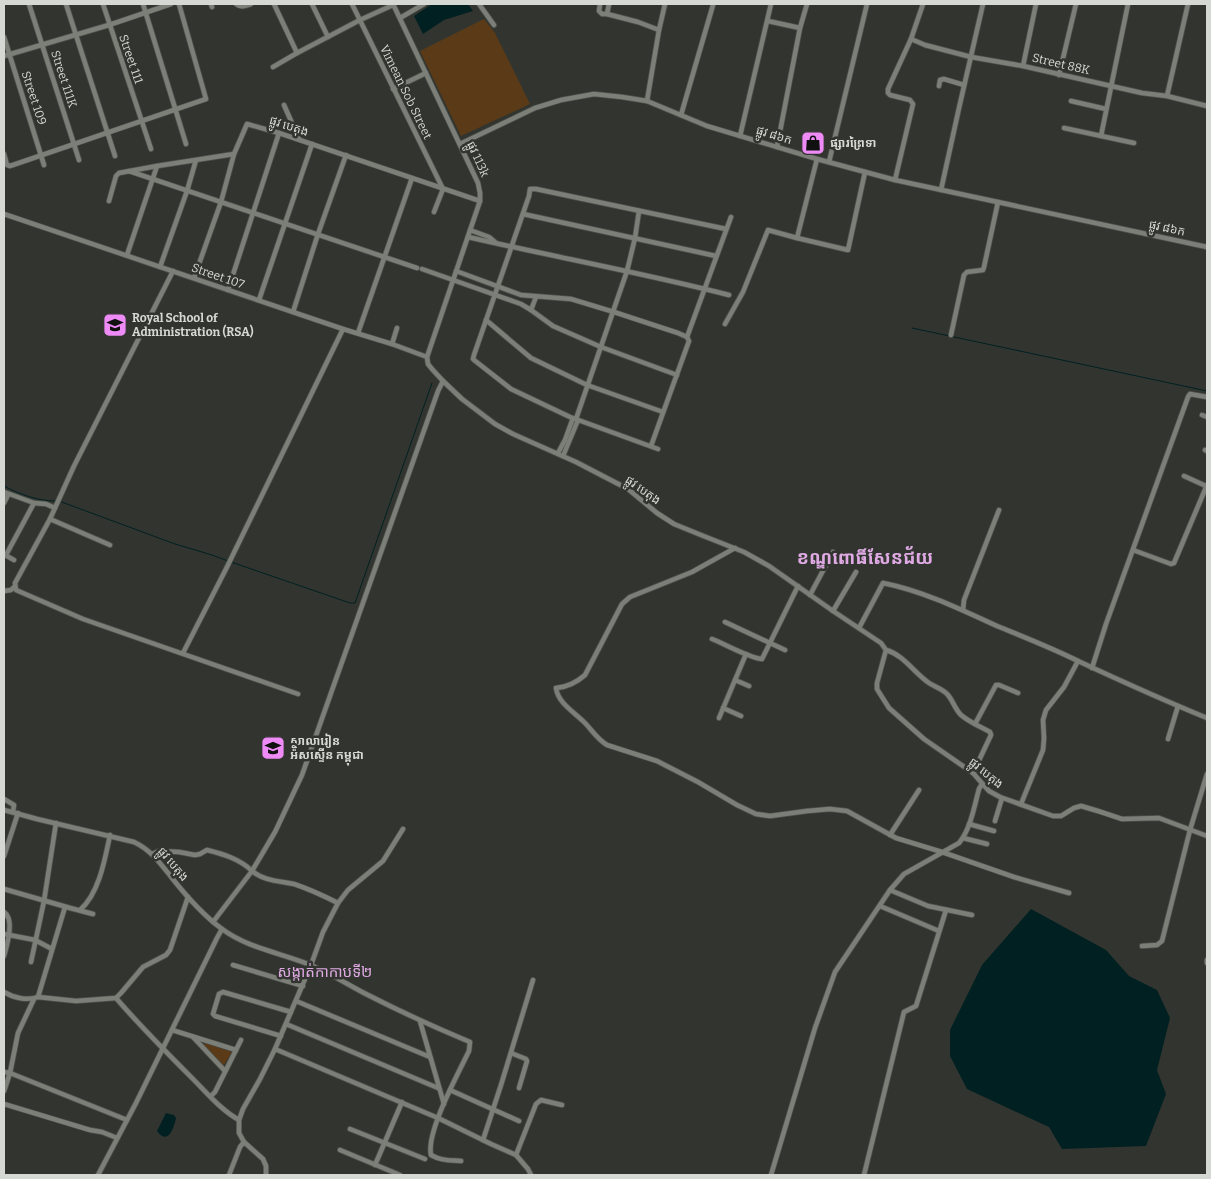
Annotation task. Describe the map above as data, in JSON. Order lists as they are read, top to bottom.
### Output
{
  "streets": {
    "street": [
      "Street 111",
      "Street 88K",
      "Street 111K",
      "Vimean Sob Street",
      "Street 109",
      "ផ្លូវ បេតុង",
      "ផ្លូវ ៨៦ក",
      "ផ្លូវ 113k",
      "Street 107"
    ]
  },
  "crossings": [
    ["Vimean Sob Street", "ផ្លូវ បេតុង"],
    ["ផ្លូវ បេតុង", "ផ្លូវ 113k"],
    ["ផ្លូវ បេតុង", "Street 107"],
    ["ផ្លូវ ៨៦ក", "ផ្លូវ 113k"]
  ],
  "districts": ["ខណ្ឌពោធិ៍សែនជ័យ", "សង្កាត់កាកាបទី២"],
  "places": {
    "shop": ["ផ្សារព្រៃទា"],
    "school or university": ["Royal School of Administration (RSA)", "សាលារៀន អ៉ិសស្ទើន កម្ពុជា"]
  }
}
